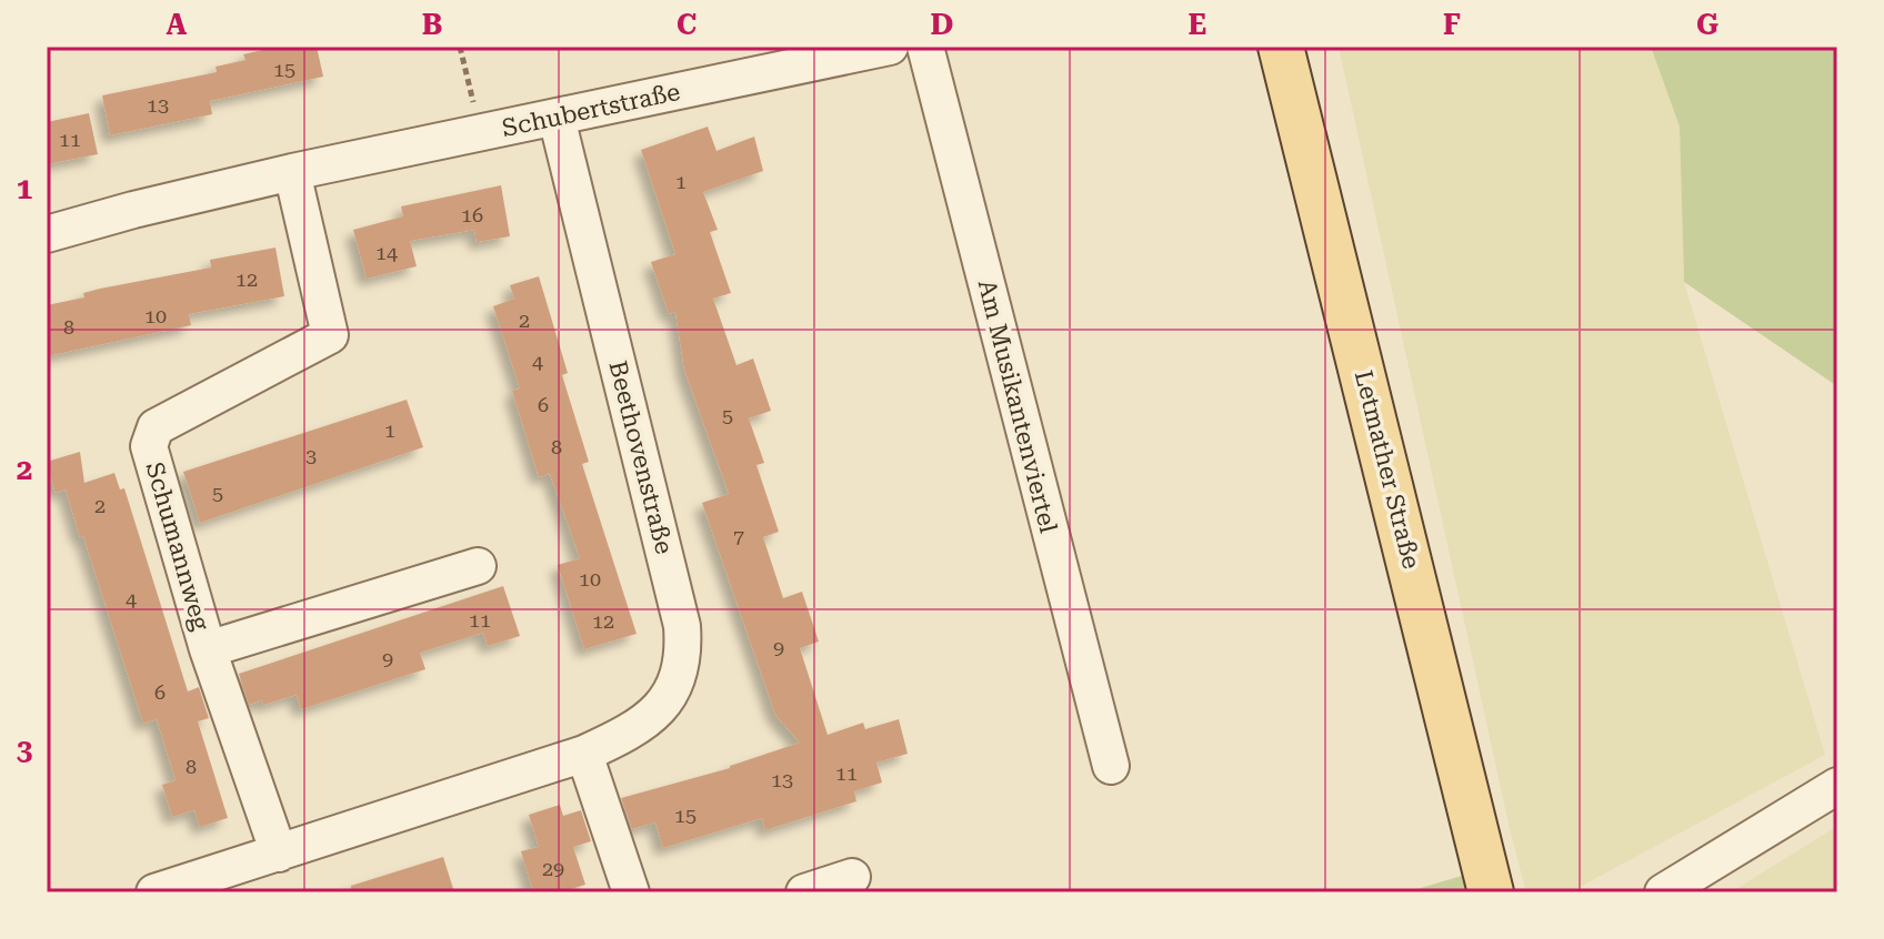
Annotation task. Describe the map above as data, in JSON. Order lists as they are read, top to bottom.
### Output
{
  "streets": {
    "main road": ["Letmather Straße"],
    "street": [
      "Schubertstraße",
      "Am Musikantenviertel",
      "Beethovenstraße",
      "Schumannweg"
    ]
  },
  "crossings": [
    ["Schubertstraße", "Beethovenstraße"],
    ["Schubertstraße", "Schumannweg"],
    ["Beethovenstraße", "Schumannweg"]
  ],
  "house_numbers": [
    "15",
    "13",
    "11",
    "1",
    "16",
    "14",
    "12",
    "10",
    "2",
    "8",
    "4",
    "6",
    "5",
    "1",
    "8",
    "3",
    "5",
    "2",
    "7",
    "10",
    "4",
    "11",
    "12",
    "9",
    "9",
    "6",
    "8",
    "11",
    "13",
    "15",
    "29"
  ],
  "grid": {
    "columns": [
      "A",
      "B",
      "C",
      "D",
      "E",
      "F",
      "G"
    ],
    "rows": ["1", "2", "3"]
  }
}
